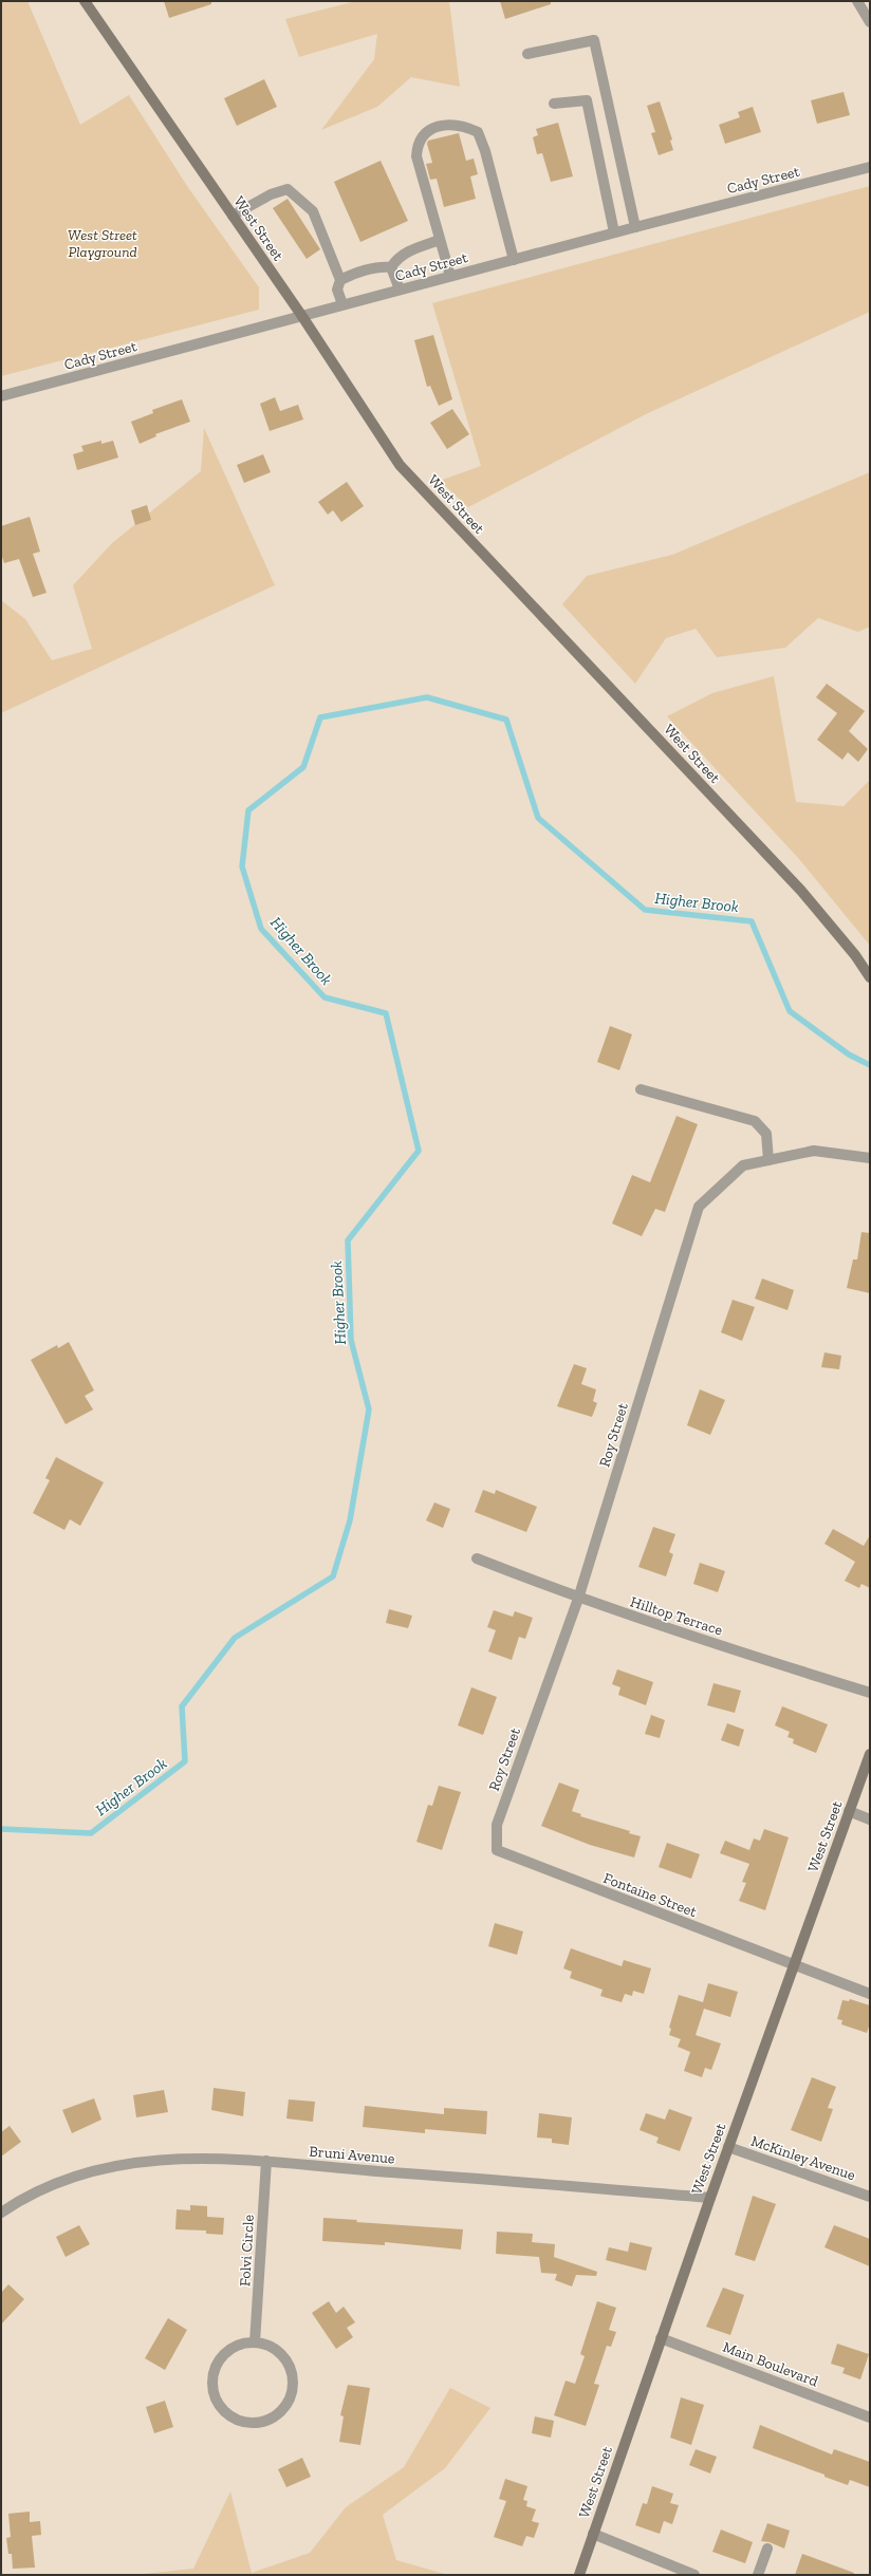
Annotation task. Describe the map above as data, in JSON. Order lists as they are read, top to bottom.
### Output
{
  "streets": {
    "main road": ["West Street"],
    "street": [
      "Cady Street",
      "Roy Street",
      "Hilltop Terrace",
      "Fontaine Street",
      "Bruni Avenue",
      "McKinley Avenue",
      "Folvi Circle",
      "Main Boulevard"
    ]
  },
  "crossings": [
    ["Cady Street", "West Street"],
    ["West Street", "Fontaine Street"],
    ["West Street", "Bruni Avenue"],
    ["West Street", "McKinley Avenue"],
    ["West Street", "Main Boulevard"],
    ["Roy Street", "Hilltop Terrace"],
    ["Roy Street", "Fontaine Street"],
    ["Bruni Avenue", "Folvi Circle"]
  ],
  "water": ["Higher Brook"],
  "parks": ["West Street Playground"]
}
